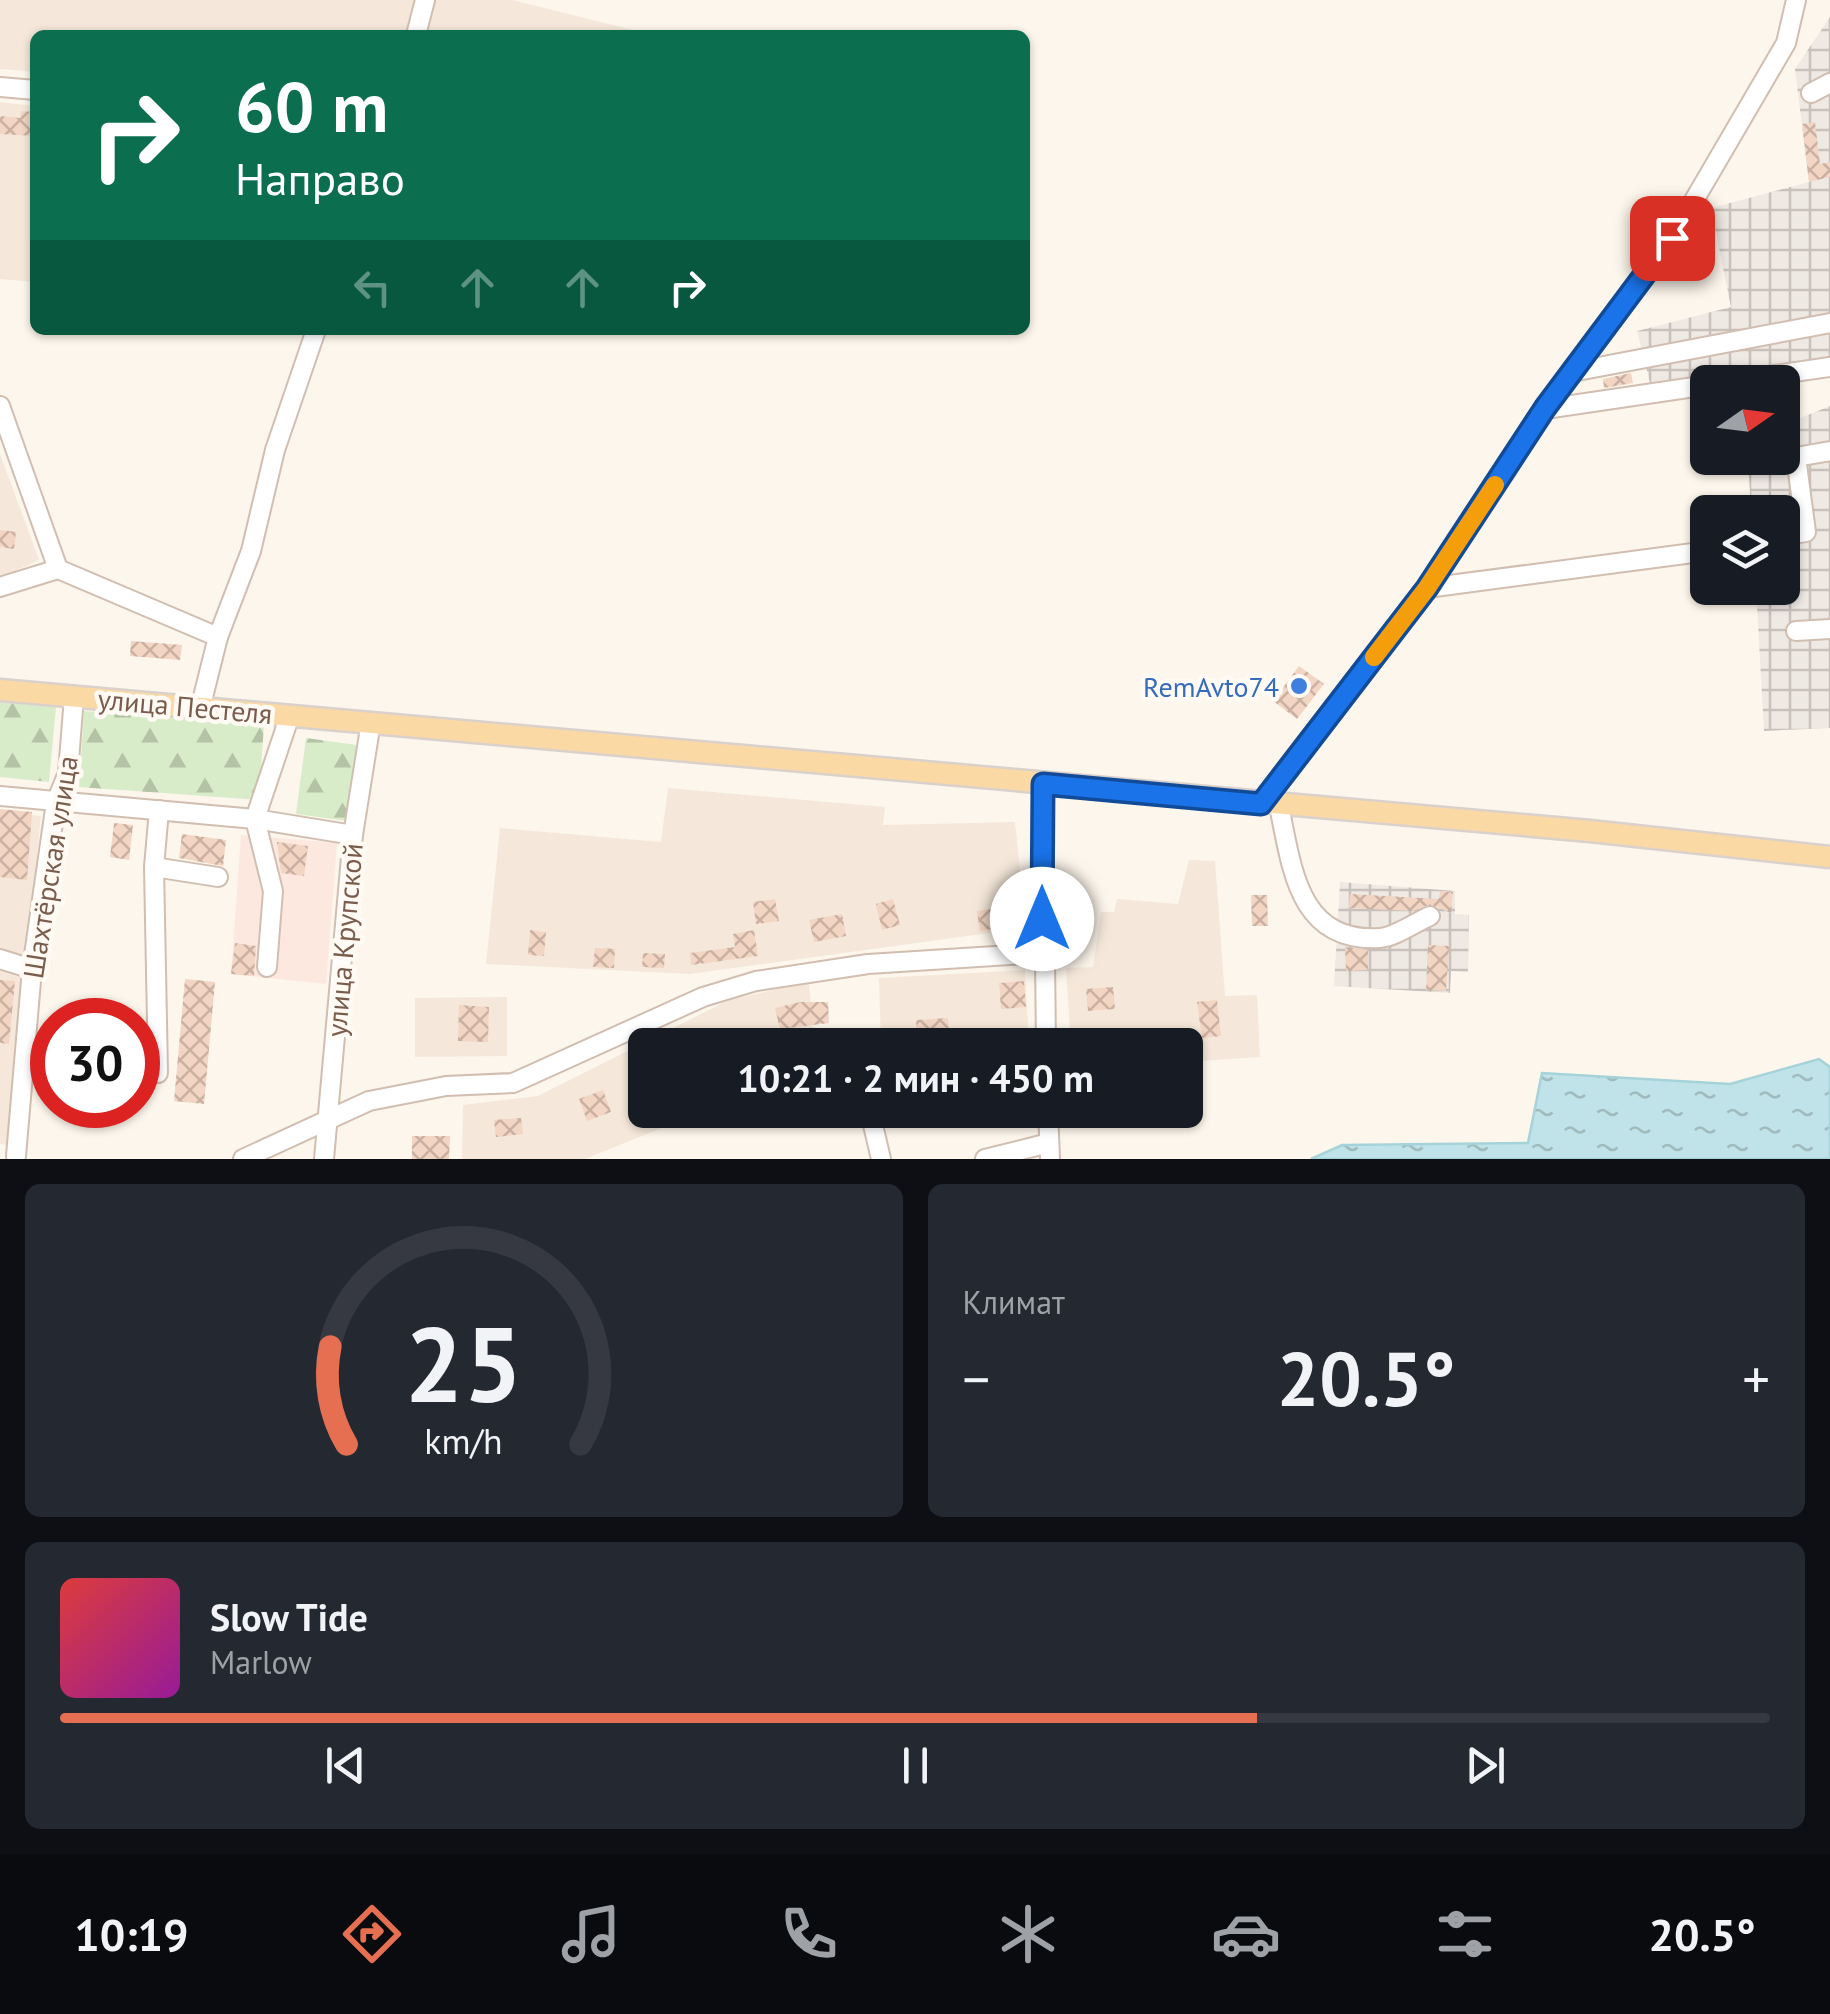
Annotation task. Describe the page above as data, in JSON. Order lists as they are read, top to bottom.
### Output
{
  "streets": {
    "main road": ["улица Пестеля"],
    "street": ["Шахтёрская улица", "улица Крупской"]
  },
  "crossings": [
    ["улица Пестеля", "Шахтёрская улица"],
    ["улица Пестеля", "улица Крупской"]
  ],
  "places": ["RemAvto74"],
  "north": "right",
  "page": {
    "turn": ["60 m", "Направо"],
    "limit": "30",
    "trip": "10:21 · 2 мин · 450 m",
    "tile": "Климат",
    "heat": ["−", "20.5°", "+"],
    "song": ["Slow Tide", "Marlow"],
    "tabs": ["10:19", "20.5°"],
    "gauge": ["25", "km/h"]
  }
}
